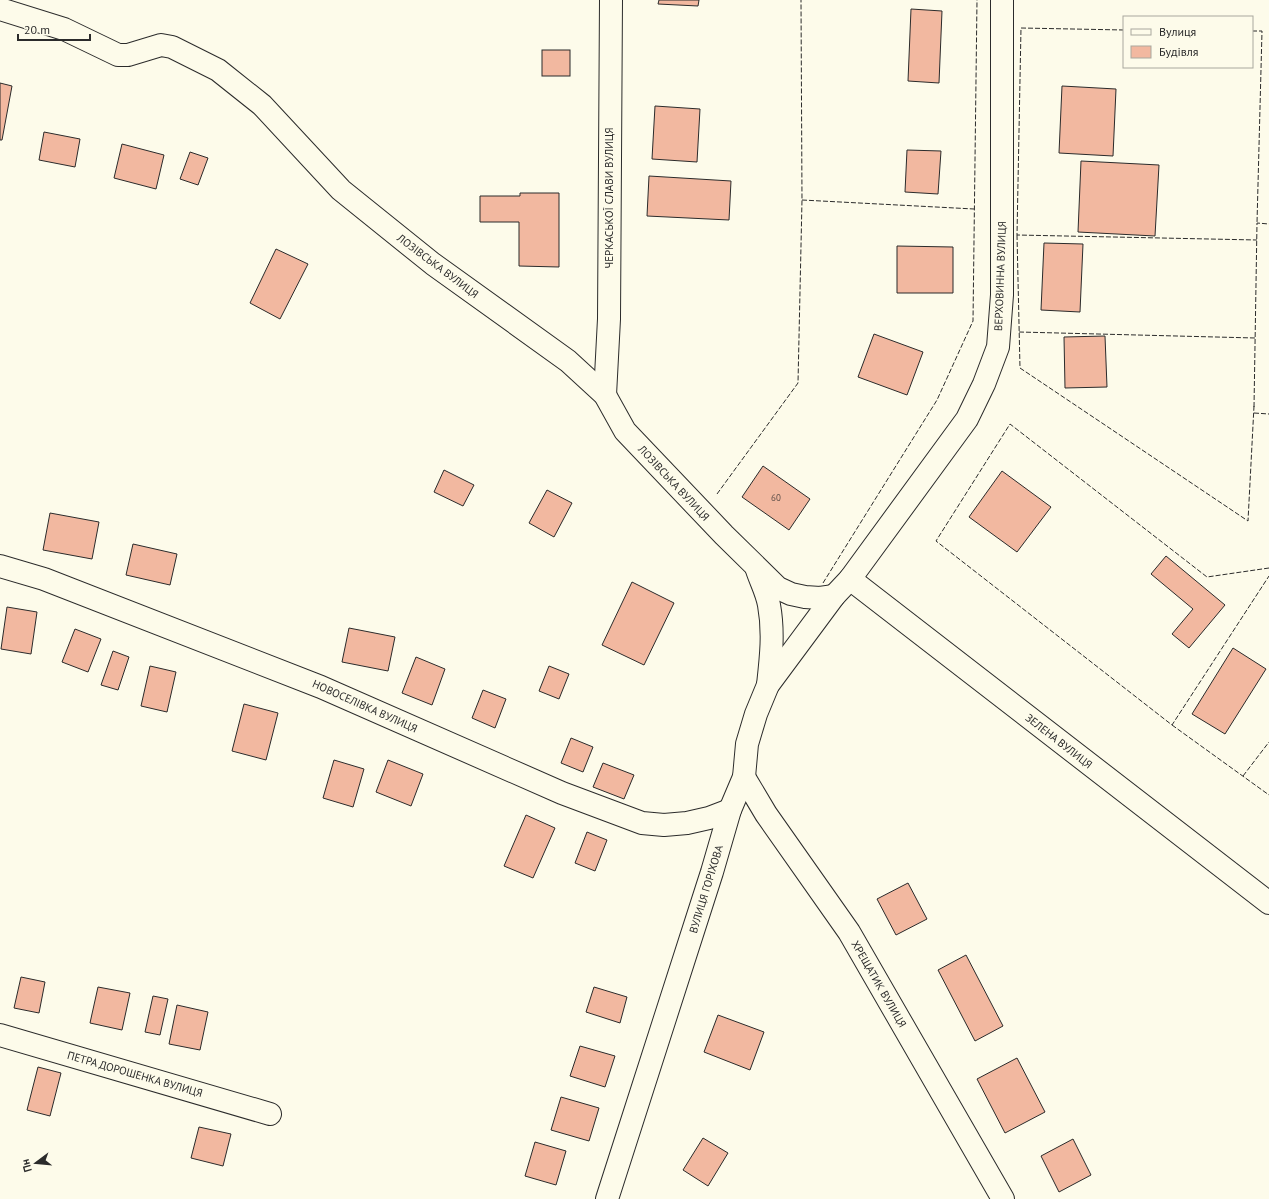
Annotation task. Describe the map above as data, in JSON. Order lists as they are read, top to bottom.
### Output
{
  "streets": {
    "street": [
      "ЧЕРКАСЬКОЇ СЛАВИ ВУЛИЦЯ",
      "ЛОЗІВСЬКА ВУЛИЦЯ",
      "ВЕРХОВИННА ВУЛИЦЯ",
      "НОВОСЕЛІВКА ВУЛИЦЯ",
      "ЗЕЛЕНА ВУЛИЦЯ",
      "ВУЛИЦЯ ГОРІХОВА",
      "ХРЕЩАТИК ВУЛИЦЯ",
      "ПЕТРА ДОРОШЕНКА ВУЛИЦЯ"
    ]
  },
  "crossings": [
    ["ЧЕРКАСЬКОЇ СЛАВИ ВУЛИЦЯ", "ЛОЗІВСЬКА ВУЛИЦЯ"],
    ["ЛОЗІВСЬКА ВУЛИЦЯ", "ВЕРХОВИННА ВУЛИЦЯ"],
    ["ЛОЗІВСЬКА ВУЛИЦЯ", "ВУЛИЦЯ ГОРІХОВА"],
    ["ВЕРХОВИННА ВУЛИЦЯ", "ЗЕЛЕНА ВУЛИЦЯ"],
    ["ВЕРХОВИННА ВУЛИЦЯ", "ВУЛИЦЯ ГОРІХОВА"],
    ["НОВОСЕЛІВКА ВУЛИЦЯ", "ВУЛИЦЯ ГОРІХОВА"],
    ["ВУЛИЦЯ ГОРІХОВА", "ХРЕЩАТИК ВУЛИЦЯ"]
  ],
  "house_numbers": ["60"],
  "legend": ["Вулиця", "Будівля"],
  "scale_bar": "20 m",
  "north": "left"
}
